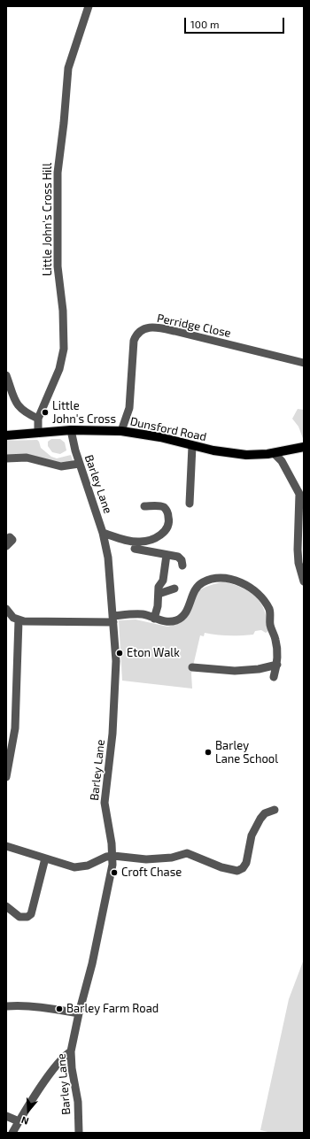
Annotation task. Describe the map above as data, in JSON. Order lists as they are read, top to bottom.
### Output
{
  "streets": {
    "main road": ["Dunsford Road"],
    "street": ["Little John's Cross Hill", "Perridge Close", "Barley Lane"]
  },
  "crossings": [
    ["Little John's Cross Hill", "Dunsford Road"],
    ["Perridge Close", "Dunsford Road"],
    ["Dunsford Road", "Barley Lane"]
  ],
  "places": [
    "Little John's Cross",
    "Eton Walk",
    "Barley Lane School",
    "Croft Chase",
    "Barley Farm Road"
  ],
  "scale_bar": "100 m",
  "north": "bottom"
}
